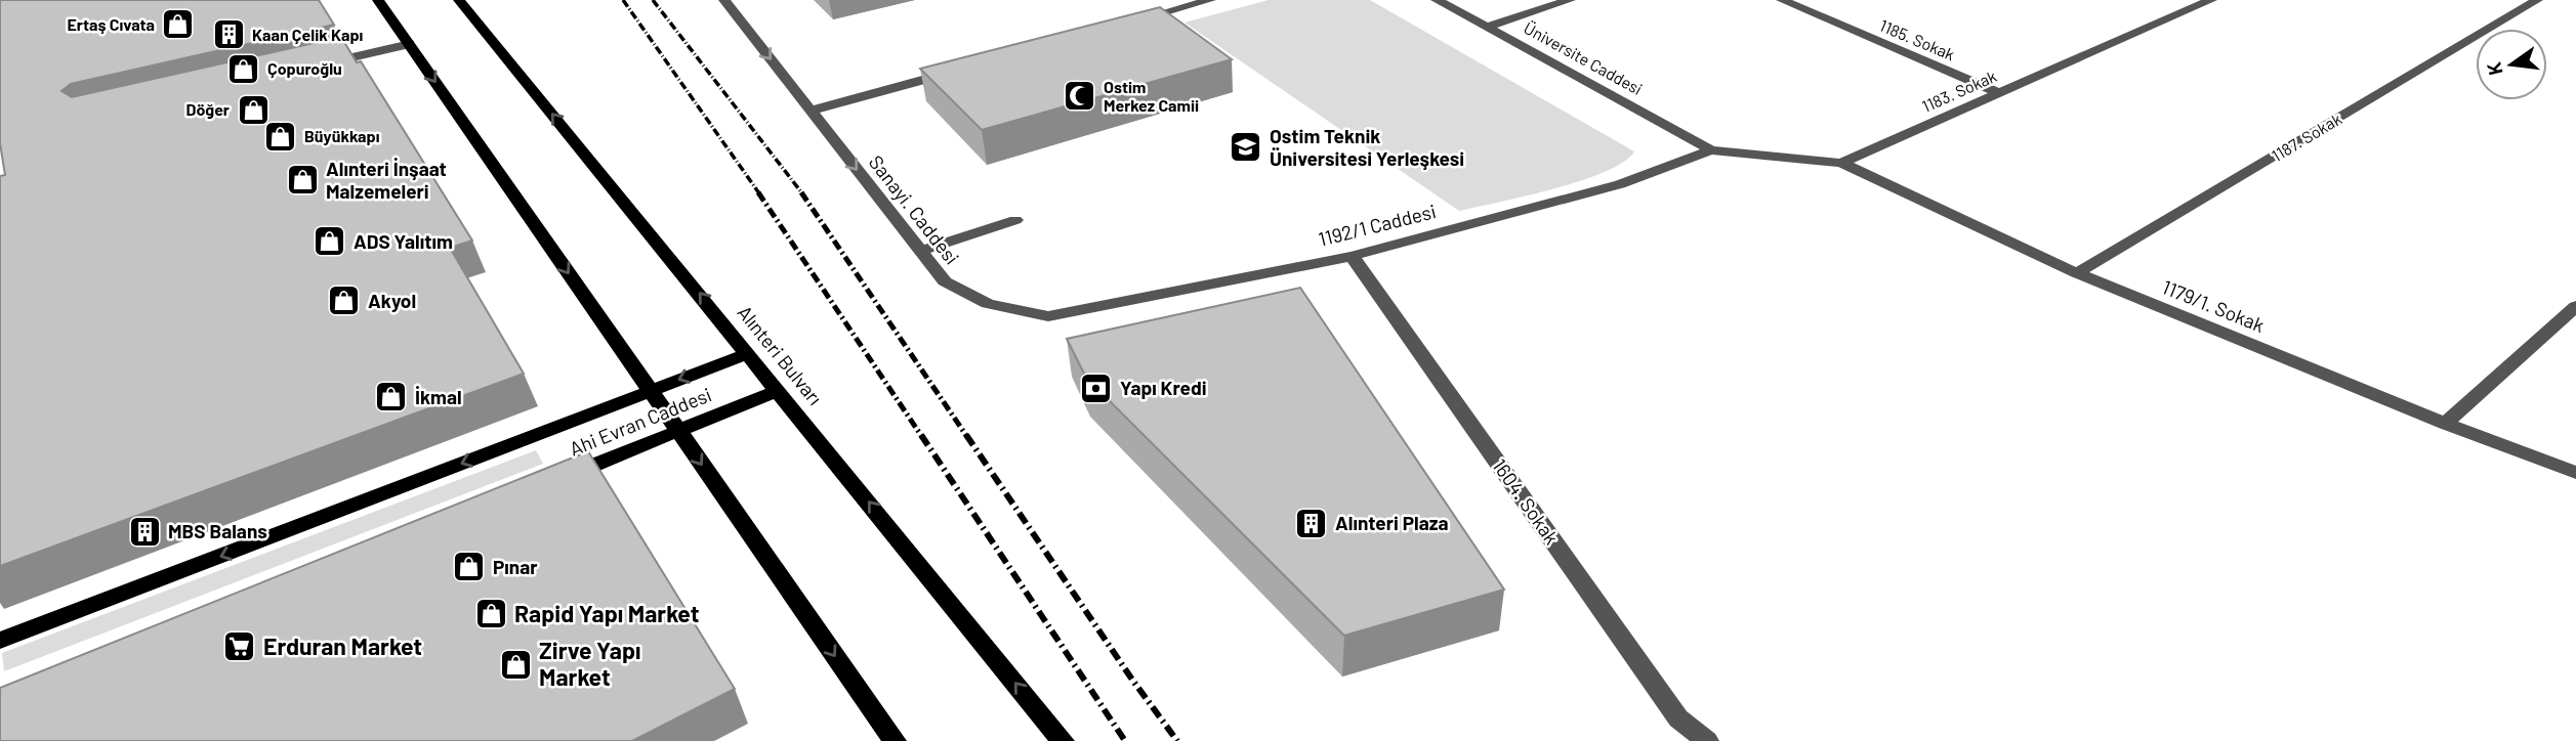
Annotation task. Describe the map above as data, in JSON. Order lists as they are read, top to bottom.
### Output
{
  "streets": {
    "main road": ["Alınteri Bulvarı", "Ahi Evran Caddesi"],
    "street": [
      "1185. Sokak",
      "Üniversite Caddesi",
      "1183. Sokak",
      "1187. Sokak",
      "Sanayi. Caddesi",
      "1192/1 Caddesi",
      "1179/1. Sokak",
      "1604. Sokak"
    ]
  },
  "crossings": [
    ["1185. Sokak", "1183. Sokak"],
    ["Üniversite Caddesi", "1183. Sokak"],
    ["Üniversite Caddesi", "1192/1 Caddesi"],
    ["1183. Sokak", "1192/1 Caddesi"],
    ["1183. Sokak", "1179/1. Sokak"],
    ["1187. Sokak", "1179/1. Sokak"],
    ["Sanayi. Caddesi", "1192/1 Caddesi"],
    ["1192/1 Caddesi", "1604. Sokak"],
    ["Alınteri Bulvarı", "Ahi Evran Caddesi"]
  ],
  "one_way": ["Sanayi. Caddesi", "Ahi Evran Caddesi"],
  "places": {
    "shop": [
      "Ertaş Cıvata",
      "Çopuroğlu",
      "Döğer",
      "Büyükkapı",
      "Alınteri İnşaat Malzemeleri",
      "ADS Yalıtım",
      "Akyol",
      "İkmal",
      "Pınar",
      "Rapid Yapı Market",
      "Zirve Yapı Market"
    ],
    "building": ["Kaan Çelik Kapı", "Alınteri Plaza", "MBS Balans"],
    "mosque": ["Ostim Merkez Camii"],
    "school or university": ["Ostim Teknik Üniversitesi Yerleşkesi"],
    "bank": ["Yapı Kredi"],
    "supermarket": ["Erduran Market"]
  },
  "north": "left"
}
